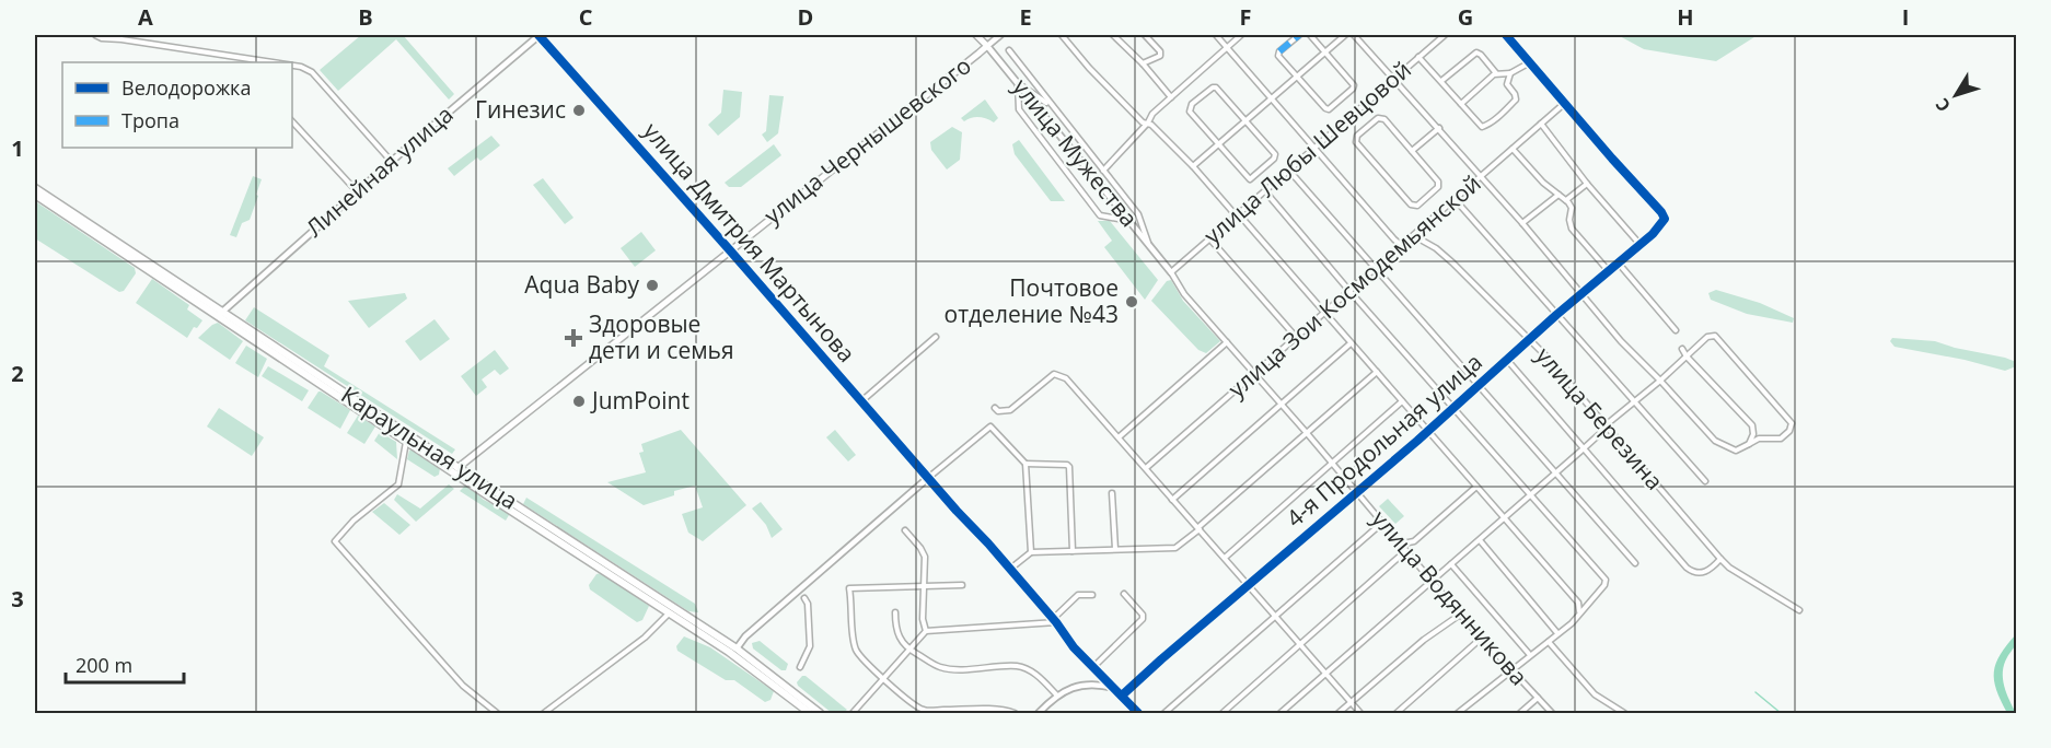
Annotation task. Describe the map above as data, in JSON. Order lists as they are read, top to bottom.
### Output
{
  "streets": {
    "main road": ["улица Чернышевского", "улица Мужества", "Караульная улица"],
    "street": [
      "улица Любы Шевцовой",
      "Линейная улица",
      "улица Дмитрия Мартынова",
      "улица Зои Космодемьянской",
      "улица Березина",
      "4-я Продольная улица",
      "улица Водянникова"
    ]
  },
  "crossings": [
    ["улица Чернышевского", "улица Мужества"],
    ["улица Чернышевского", "улица Дмитрия Мартынова"],
    ["улица Чернышевского", "Караульная улица"],
    ["улица Мужества", "улица Любы Шевцовой"],
    ["улица Мужества", "улица Водянникова"],
    ["улица Любы Шевцовой", "улица Водянникова"],
    ["Линейная улица", "улица Дмитрия Мартынова"],
    ["Линейная улица", "Караульная улица"],
    ["улица Зои Космодемьянской", "улица Березина"],
    ["улица Зои Космодемьянской", "4-я Продольная улица"],
    ["улица Зои Космодемьянской", "улица Водянникова"],
    ["улица Березина", "4-я Продольная улица"],
    ["4-я Продольная улица", "улица Водянникова"]
  ],
  "places": {
    "other": [
      "Гинезис",
      "Aqua Baby",
      "Почтовое отделение №43",
      "JumPoint"
    ],
    "health": ["Здоровые дети и семья"]
  },
  "legend": ["Велодорожка", "Тропа"],
  "scale_bar": "200 m",
  "north": "bottom left",
  "grid": {
    "columns": [
      "A",
      "B",
      "C",
      "D",
      "E",
      "F",
      "G",
      "H",
      "I"
    ],
    "rows": ["1", "2", "3"]
  }
}
